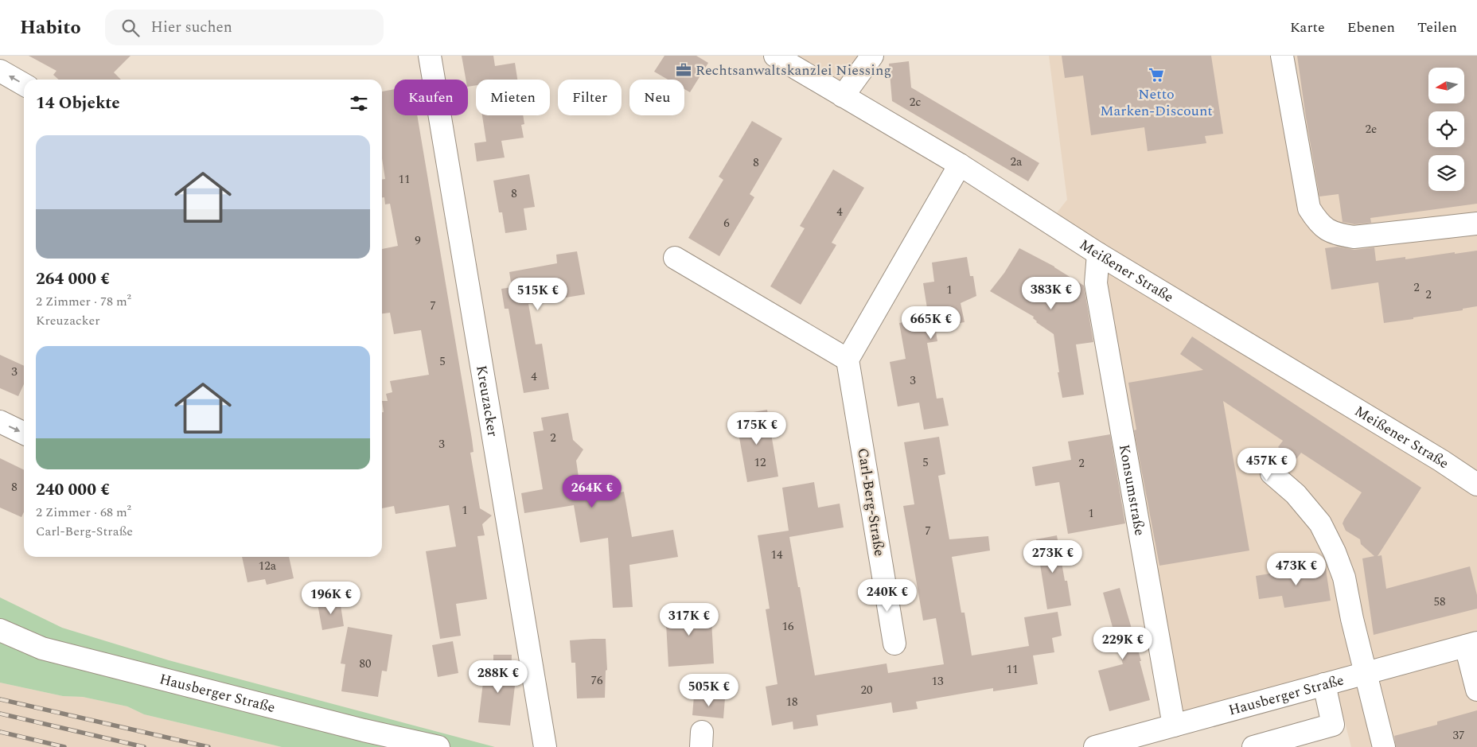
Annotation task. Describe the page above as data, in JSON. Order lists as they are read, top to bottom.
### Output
{
  "streets": {
    "street": [
      "Meißener Straße",
      "Kreuzacker",
      "Konsumstraße",
      "Carl-Berg-Straße",
      "Hausberger Straße"
    ]
  },
  "crossings": [
    ["Meißener Straße", "Konsumstraße"],
    ["Konsumstraße", "Hausberger Straße"]
  ],
  "places": {
    "office": ["Rechtsanwaltskanzlei Niessing"],
    "supermarket": ["Netto Marken-Discount"]
  },
  "house_numbers": [
    "2c",
    "2e",
    "2a",
    "8",
    "11",
    "8",
    "4",
    "6",
    "9",
    "2",
    "1",
    "2",
    "7",
    "5",
    "3",
    "4",
    "3",
    "2",
    "3",
    "12",
    "5",
    "2",
    "8",
    "1",
    "1",
    "7",
    "14",
    "12a",
    "58",
    "16",
    "80",
    "11",
    "76",
    "13",
    "20",
    "18",
    "37"
  ],
  "north": "left",
  "page": {
    "header": "Habito",
    "search": "Hier suchen",
    "nav": ["Karte", "Ebenen", "Teilen"],
    "chip": [
      "Kaufen",
      "Mieten",
      "Filter",
      "Neu"
    ],
    "heading": "14 Objekte",
    "list": [
      {
        "name": "264 000 €",
        "note": "2 Zimmer · 78 m² · Kreuzacker"
      },
      {
        "name": "240 000 €",
        "note": "2 Zimmer · 68 m² · Carl-Berg-Straße"
      }
    ],
    "price": [
      "383K €",
      "515K €",
      "665K €",
      "175K €",
      "457K €",
      "264K €",
      "273K €",
      "473K €",
      "240K €",
      "196K €",
      "317K €",
      "229K €",
      "288K €",
      "505K €"
    ]
  }
}
